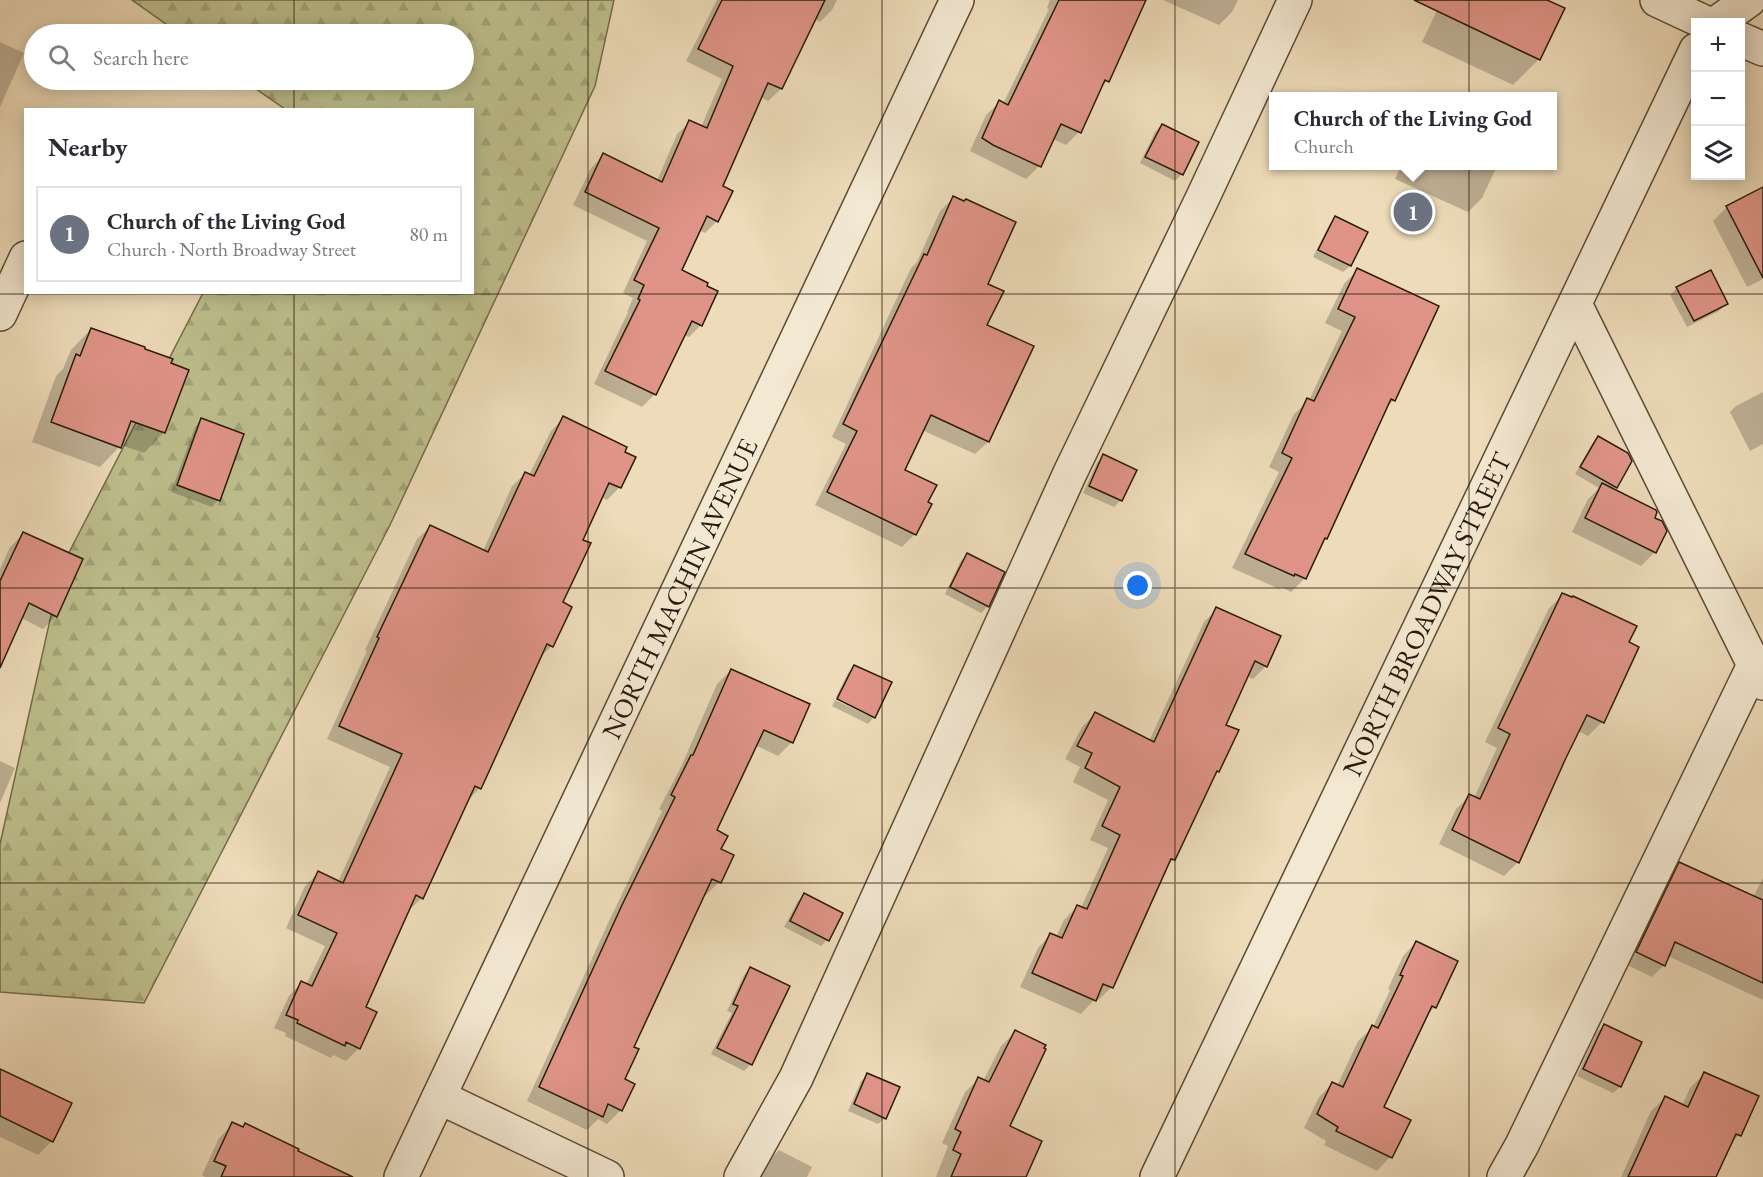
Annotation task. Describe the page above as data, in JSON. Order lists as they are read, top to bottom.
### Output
{
  "streets": {
    "street": ["NORTH MACHIN AVENUE", "NORTH BROADWAY STREET"]
  },
  "page": {
    "map_buttons": ["+", "−"],
    "search": "Search here",
    "popup": ["Church of the Living God", "Church"],
    "heading": "Nearby",
    "list": [
      {
        "mark": "1",
        "name": "Church of the Living God",
        "note": "Church · North Broadway Street",
        "value": "80 m"
      }
    ],
    "pins": "1"
  }
}
